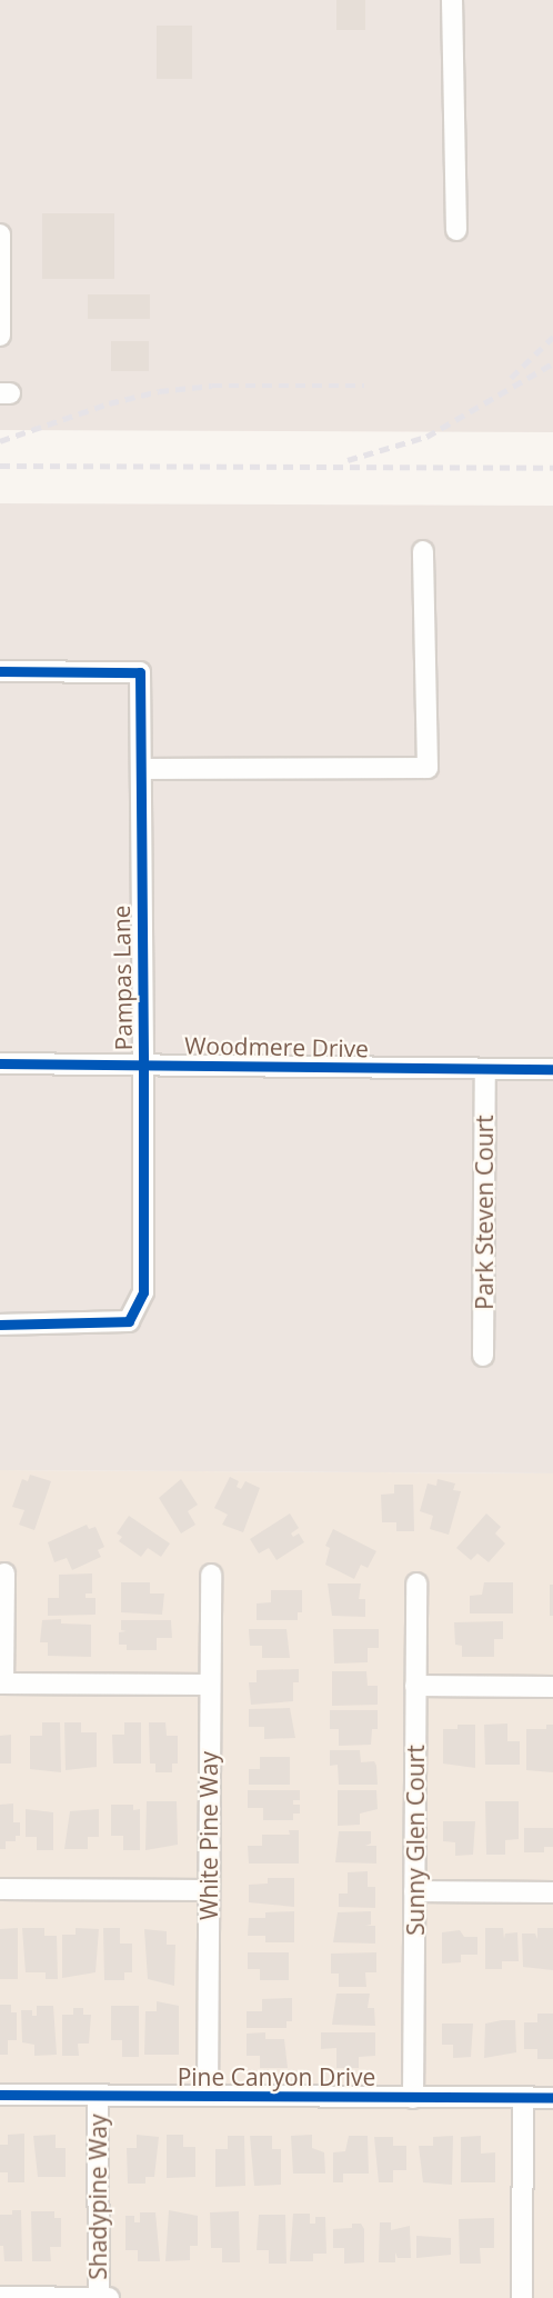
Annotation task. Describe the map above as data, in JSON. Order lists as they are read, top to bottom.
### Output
{
  "streets": {
    "street": [
      "Pampas Lane",
      "Woodmere Drive",
      "Park Steven Court",
      "White Pine Way",
      "Sunny Glen Court",
      "Pine Canyon Drive",
      "Shadypine Way"
    ]
  },
  "crossings": [
    ["Pampas Lane", "Woodmere Drive"],
    ["Woodmere Drive", "Park Steven Court"],
    ["White Pine Way", "Pine Canyon Drive"],
    ["Sunny Glen Court", "Pine Canyon Drive"],
    ["Pine Canyon Drive", "Shadypine Way"]
  ]
}
